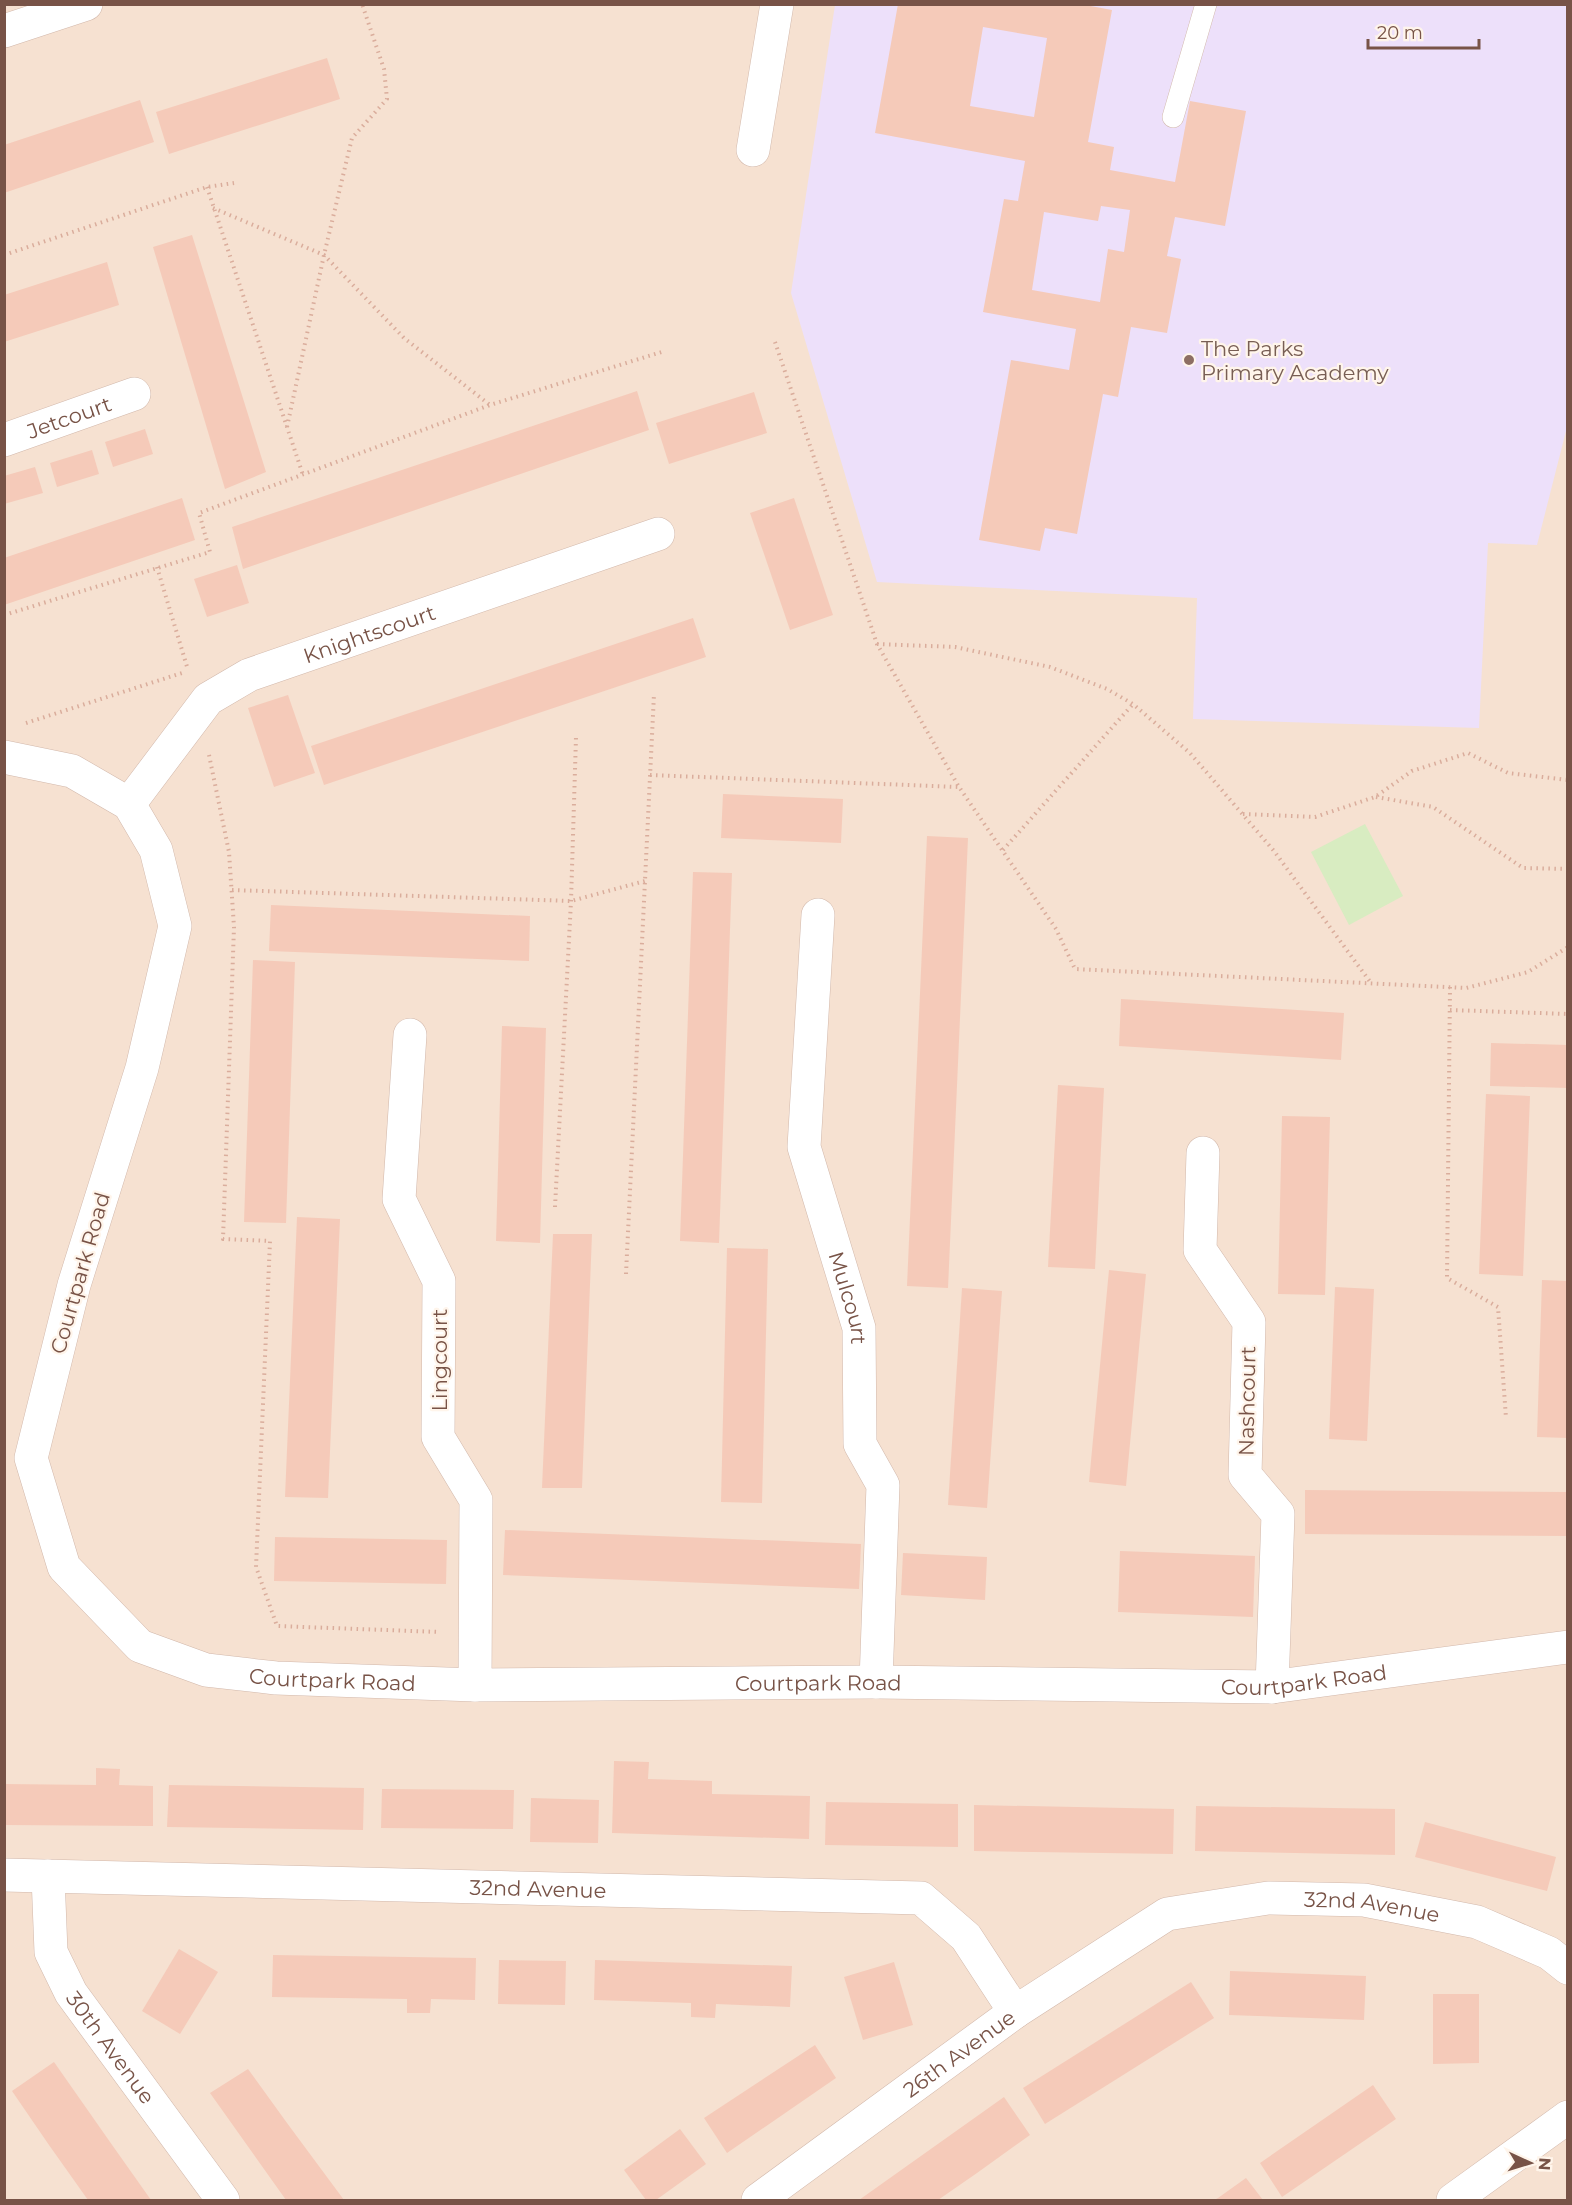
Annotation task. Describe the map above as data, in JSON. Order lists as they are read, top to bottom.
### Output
{
  "streets": {
    "street": [
      "Jetcourt",
      "Knightscourt",
      "Courtpark Road",
      "Mulcourt",
      "Lingcourt",
      "Nashcourt",
      "32nd Avenue",
      "30th Avenue",
      "26th Avenue"
    ]
  },
  "crossings": [
    ["Knightscourt", "Courtpark Road"],
    ["Courtpark Road", "Mulcourt"],
    ["Courtpark Road", "Lingcourt"],
    ["Courtpark Road", "Nashcourt"],
    ["32nd Avenue", "30th Avenue"],
    ["32nd Avenue", "26th Avenue"]
  ],
  "places": ["The Parks Primary Academy"],
  "scale_bar": "20 m",
  "north": "right"
}
